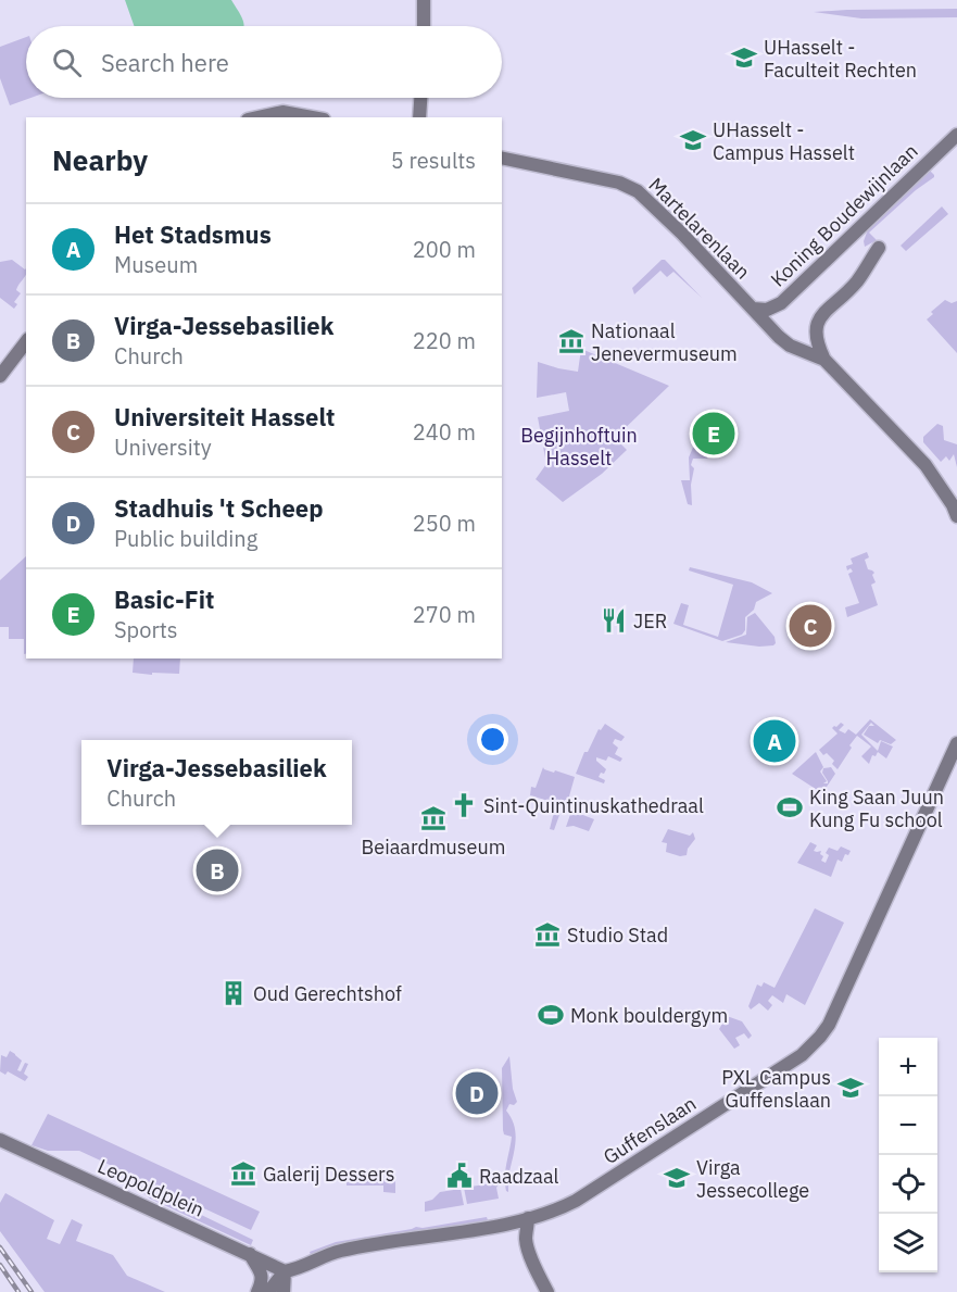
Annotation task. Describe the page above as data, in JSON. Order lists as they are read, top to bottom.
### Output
{
  "streets": {
    "main road": [
      "Koning Boudewijnlaan",
      "Martelarenlaan",
      "Guffenslaan",
      "Leopoldplein"
    ]
  },
  "crossings": [
    ["Koning Boudewijnlaan", "Martelarenlaan"],
    ["Guffenslaan", "Leopoldplein"]
  ],
  "parks": ["Begijnhoftuin Hasselt"],
  "places": {
    "school or university": [
      "UHasselt - Faculteit Rechten",
      "UHasselt - Campus Hasselt",
      "PXL Campus Guffenslaan",
      "Virga Jessecollege"
    ],
    "museum": [
      "Nationaal Jenevermuseum",
      "Beiaardmuseum",
      "Studio Stad",
      "Galerij Dessers"
    ],
    "restaurant": ["JER"],
    "church": ["Sint-Quintinuskathedraal"],
    "sports": ["King Saan Juun Kung Fu school", "Monk bouldergym"],
    "building": ["Oud Gerechtshof"],
    "public building": ["Raadzaal"]
  },
  "page": {
    "search": "Search here",
    "heading": ["Nearby", "5 results"],
    "list": [
      {
        "mark": "A",
        "name": "Het Stadsmus",
        "note": "Museum",
        "value": "200 m"
      },
      {
        "mark": "B",
        "name": "Virga-Jessebasiliek",
        "note": "Church",
        "value": "220 m"
      },
      {
        "mark": "C",
        "name": "Universiteit Hasselt",
        "note": "University",
        "value": "240 m"
      },
      {
        "mark": "D",
        "name": "Stadhuis 't Scheep",
        "note": "Public building",
        "value": "250 m"
      },
      {
        "mark": "E",
        "name": "Basic-Fit",
        "note": "Sports",
        "value": "270 m"
      }
    ],
    "pins": [
      "E",
      "C",
      "A",
      "B",
      "D"
    ],
    "popup": ["Virga-Jessebasiliek", "Church"],
    "map_buttons": ["+", "−"]
  }
}
